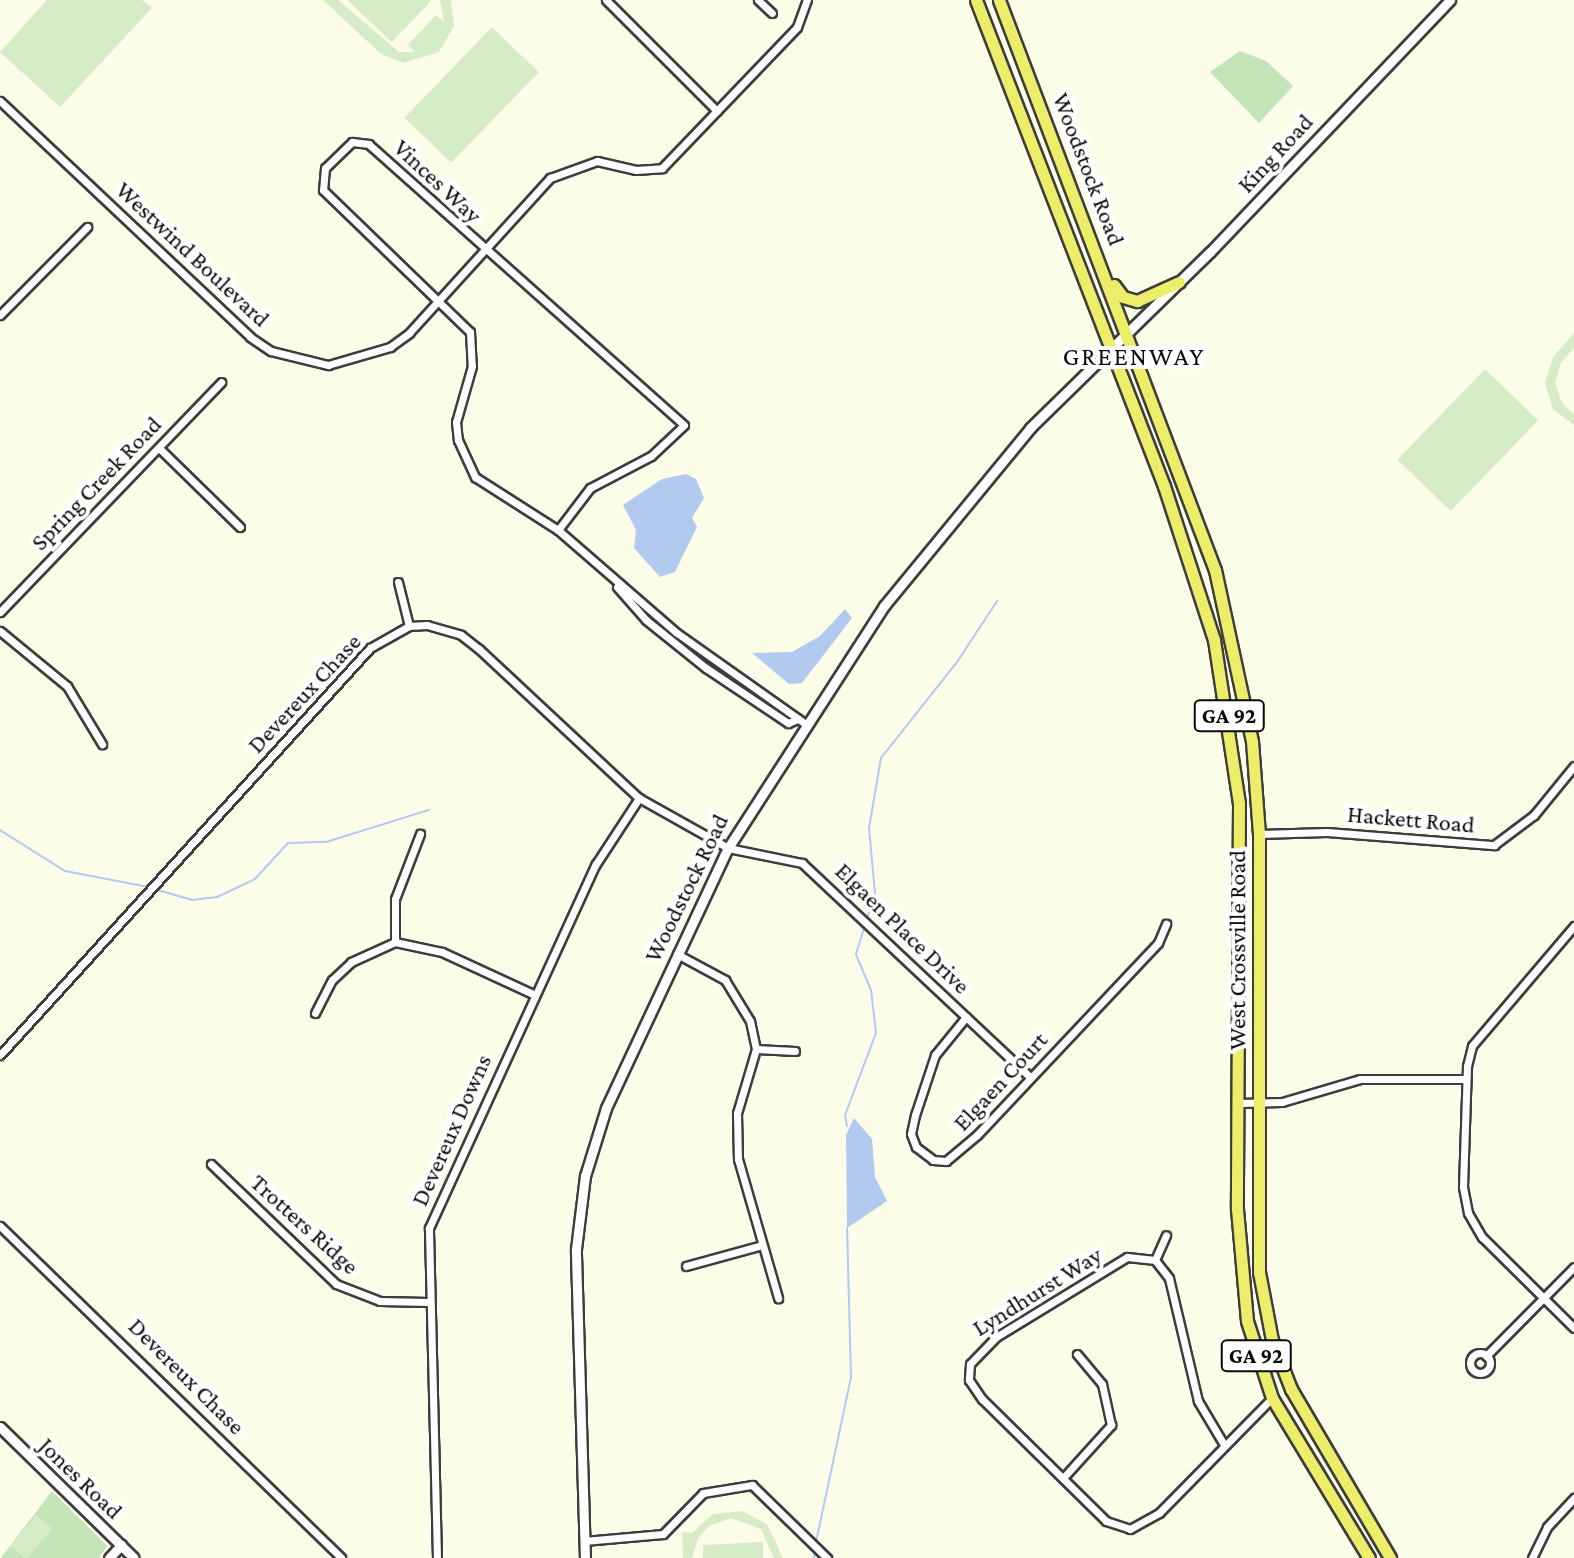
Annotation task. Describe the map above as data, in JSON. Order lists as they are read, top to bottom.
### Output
{
  "streets": {
    "main road": ["Woodstock Road", "GA 92", "West Crossville Road"],
    "street": [
      "King Road",
      "Vinces Way",
      "Westwind Boulevard",
      "Spring Creek Road",
      "Devereux Chase",
      "Hackett Road",
      "Elgaen Place Drive",
      "Elgaen Court",
      "Devereux Downs",
      "Trotters Ridge",
      "Lyndhurst Way",
      "Jones Road"
    ]
  },
  "crossings": [
    ["King Road", "Woodstock Road"],
    ["King Road", "West Crossville Road"],
    ["Woodstock Road", "Vinces Way"],
    ["Woodstock Road", "Elgaen Place Drive"],
    ["Woodstock Road", "West Crossville Road"],
    ["Vinces Way", "Westwind Boulevard"],
    ["Hackett Road", "West Crossville Road"],
    ["Elgaen Place Drive", "Elgaen Court"],
    ["West Crossville Road", "Lyndhurst Way"],
    ["Devereux Downs", "Trotters Ridge"]
  ],
  "districts": ["GREENWAY"]
}
